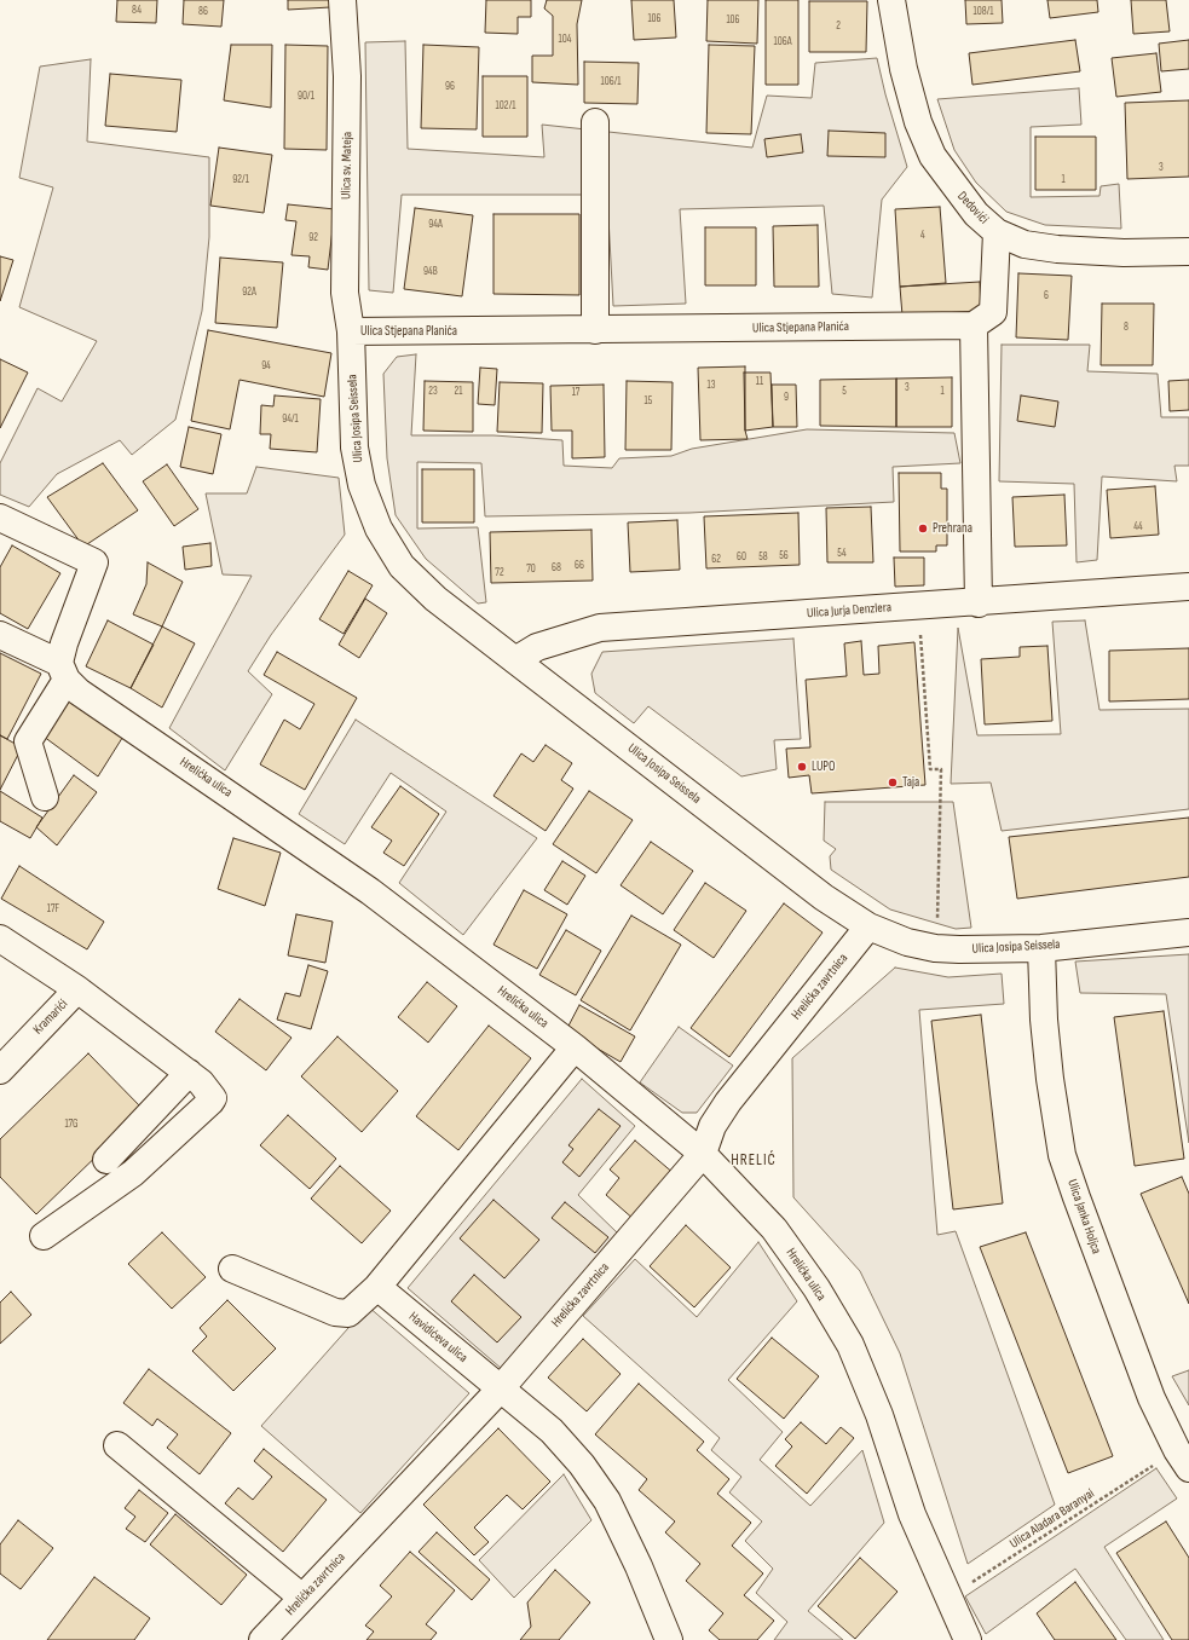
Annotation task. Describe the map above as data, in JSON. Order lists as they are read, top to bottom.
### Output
{
  "streets": {
    "street": [
      "Ulica sv. Mateja",
      "Dedovići",
      "Ulica Stjepana Planića",
      "Ulica Josipa Seissela",
      "Ulica Jurja Denzlera",
      "Hrelićka ulica",
      "Hrelićka zavrtnica",
      "Kramarići",
      "Ulica Janka Holjca",
      "Havidićeva ulica"
    ],
    "path": ["Ulica Aladara Baranyai"]
  },
  "crossings": [
    ["Ulica sv. Mateja", "Ulica Stjepana Planića"],
    ["Ulica sv. Mateja", "Ulica Josipa Seissela"],
    ["Ulica Stjepana Planića", "Ulica Josipa Seissela"],
    ["Ulica Josipa Seissela", "Ulica Jurja Denzlera"],
    ["Ulica Josipa Seissela", "Hrelićka zavrtnica"],
    ["Ulica Josipa Seissela", "Ulica Janka Holjca"],
    ["Hrelićka ulica", "Hrelićka zavrtnica"],
    ["Hrelićka zavrtnica", "Havidićeva ulica"]
  ],
  "districts": ["HRELIĆ"],
  "places": ["Prehrana", "LUPO", "Taja"],
  "house_numbers": [
    "84",
    "86",
    "108/1",
    "106",
    "106",
    "2",
    "104",
    "106A",
    "106/1",
    "96",
    "90/1",
    "102/1",
    "3",
    "92/1",
    "1",
    "94A",
    "4",
    "92",
    "94B",
    "92A",
    "6",
    "8",
    "94",
    "11",
    "13",
    "3",
    "23",
    "21",
    "5",
    "1",
    "17",
    "9",
    "15",
    "94/1",
    "44",
    "54",
    "56",
    "60",
    "58",
    "62",
    "66",
    "68",
    "70",
    "72",
    "17F",
    "17G"
  ]
}
